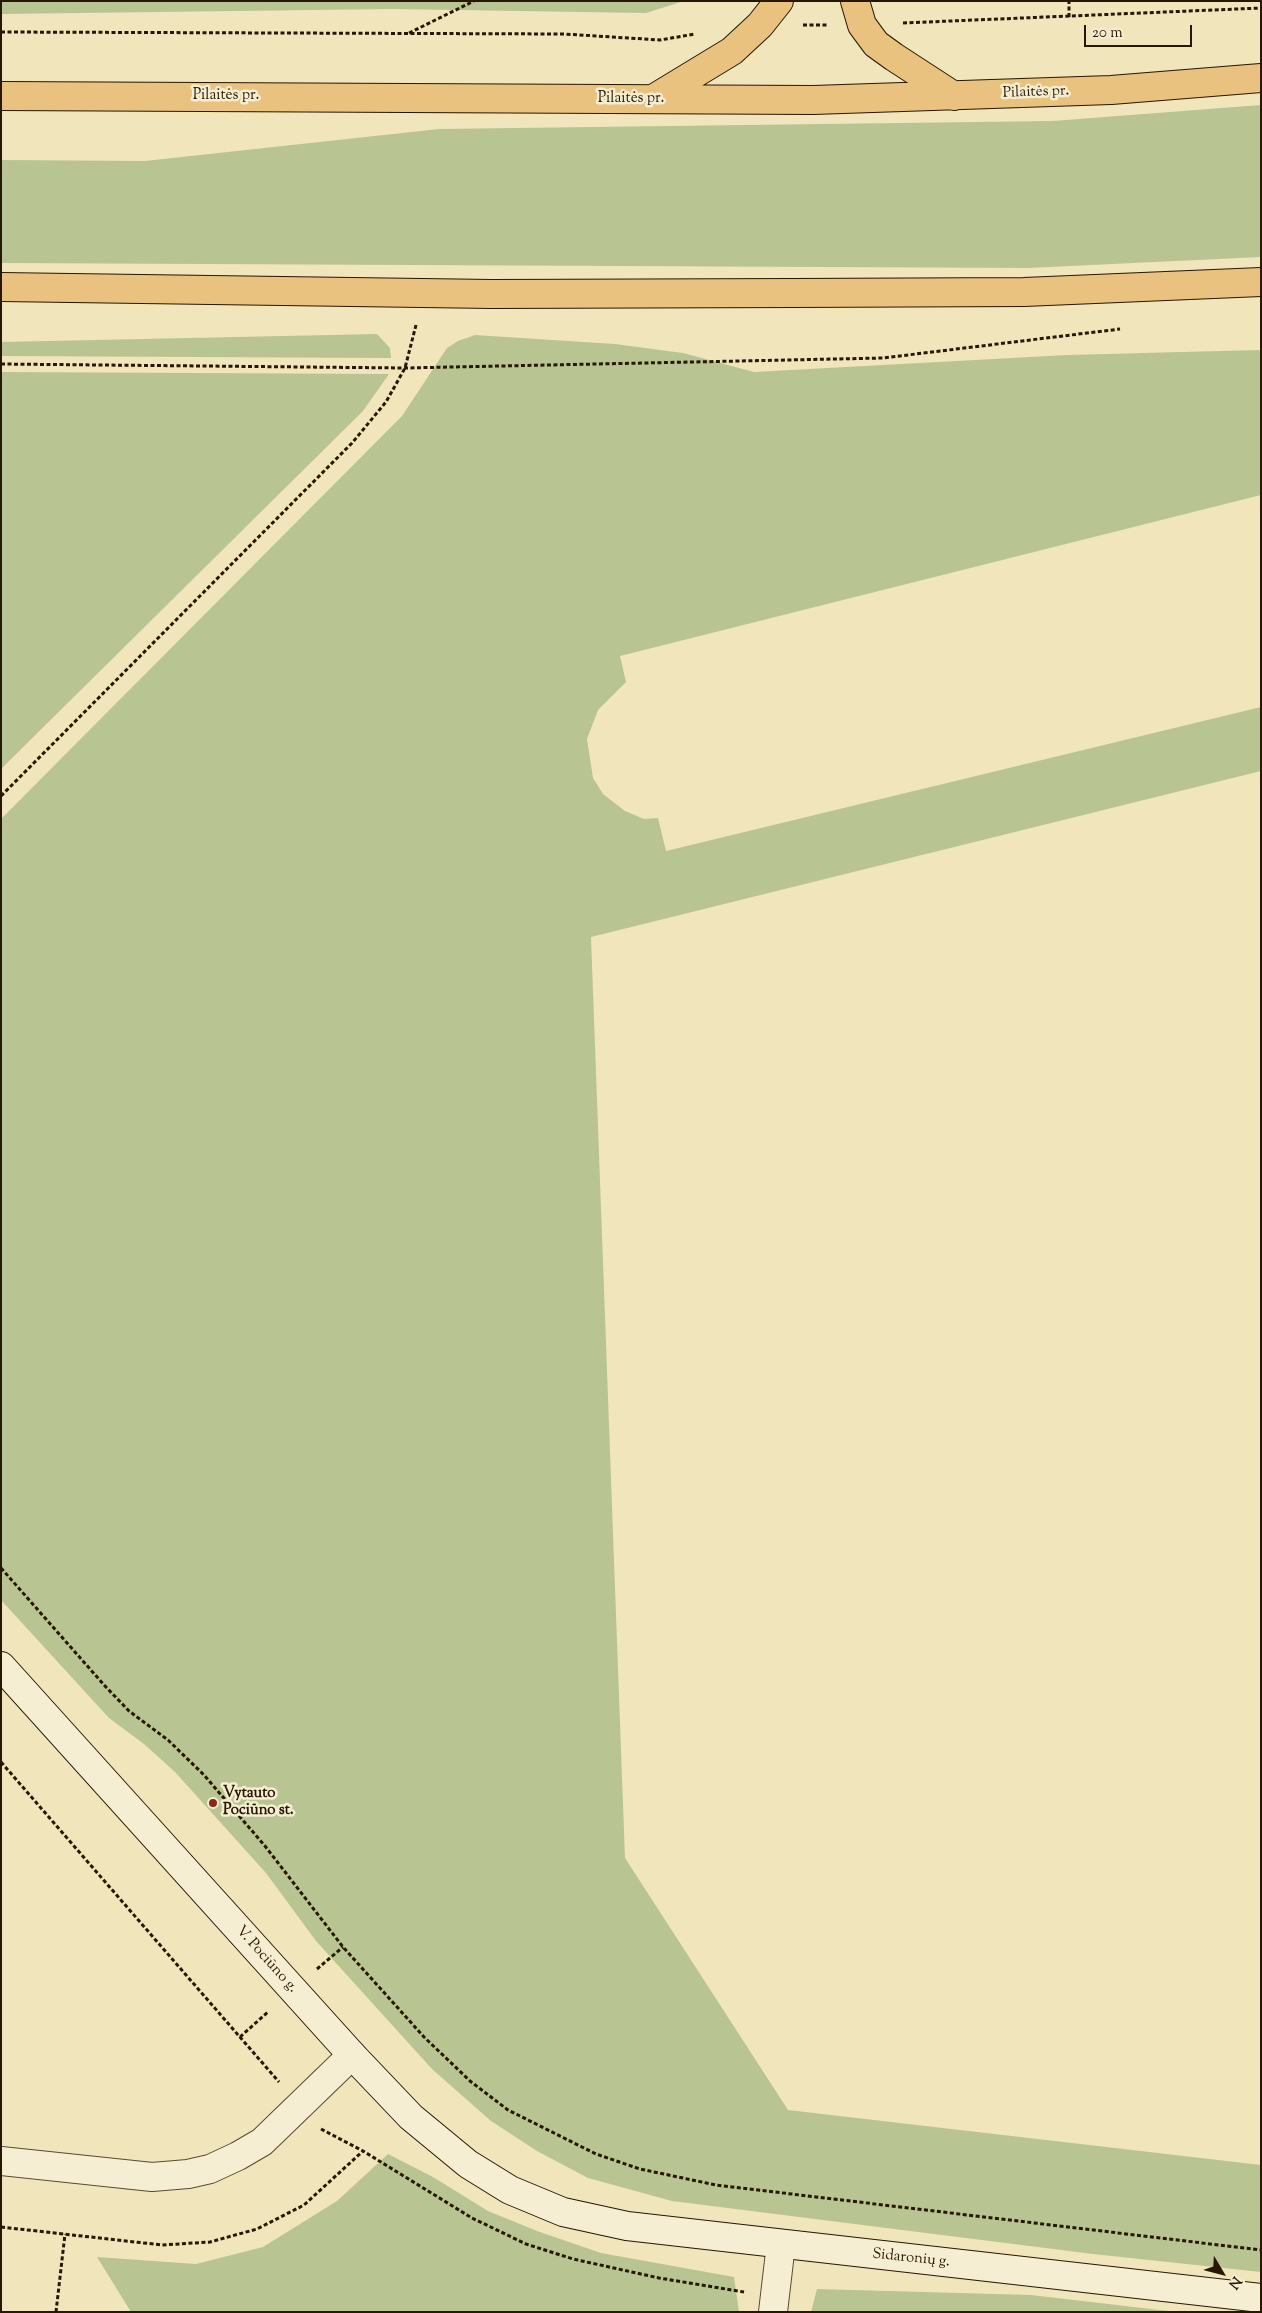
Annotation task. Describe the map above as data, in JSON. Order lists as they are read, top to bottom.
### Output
{
  "streets": {
    "main road": ["Pilaitės pr.", "V. Pociūno g.", "Sidaronių g."]
  },
  "crossings": [
    ["V. Pociūno g.", "Sidaronių g."]
  ],
  "places": ["Vytauto Pociūno st."],
  "scale_bar": "20 m",
  "north": "bottom right"
}
